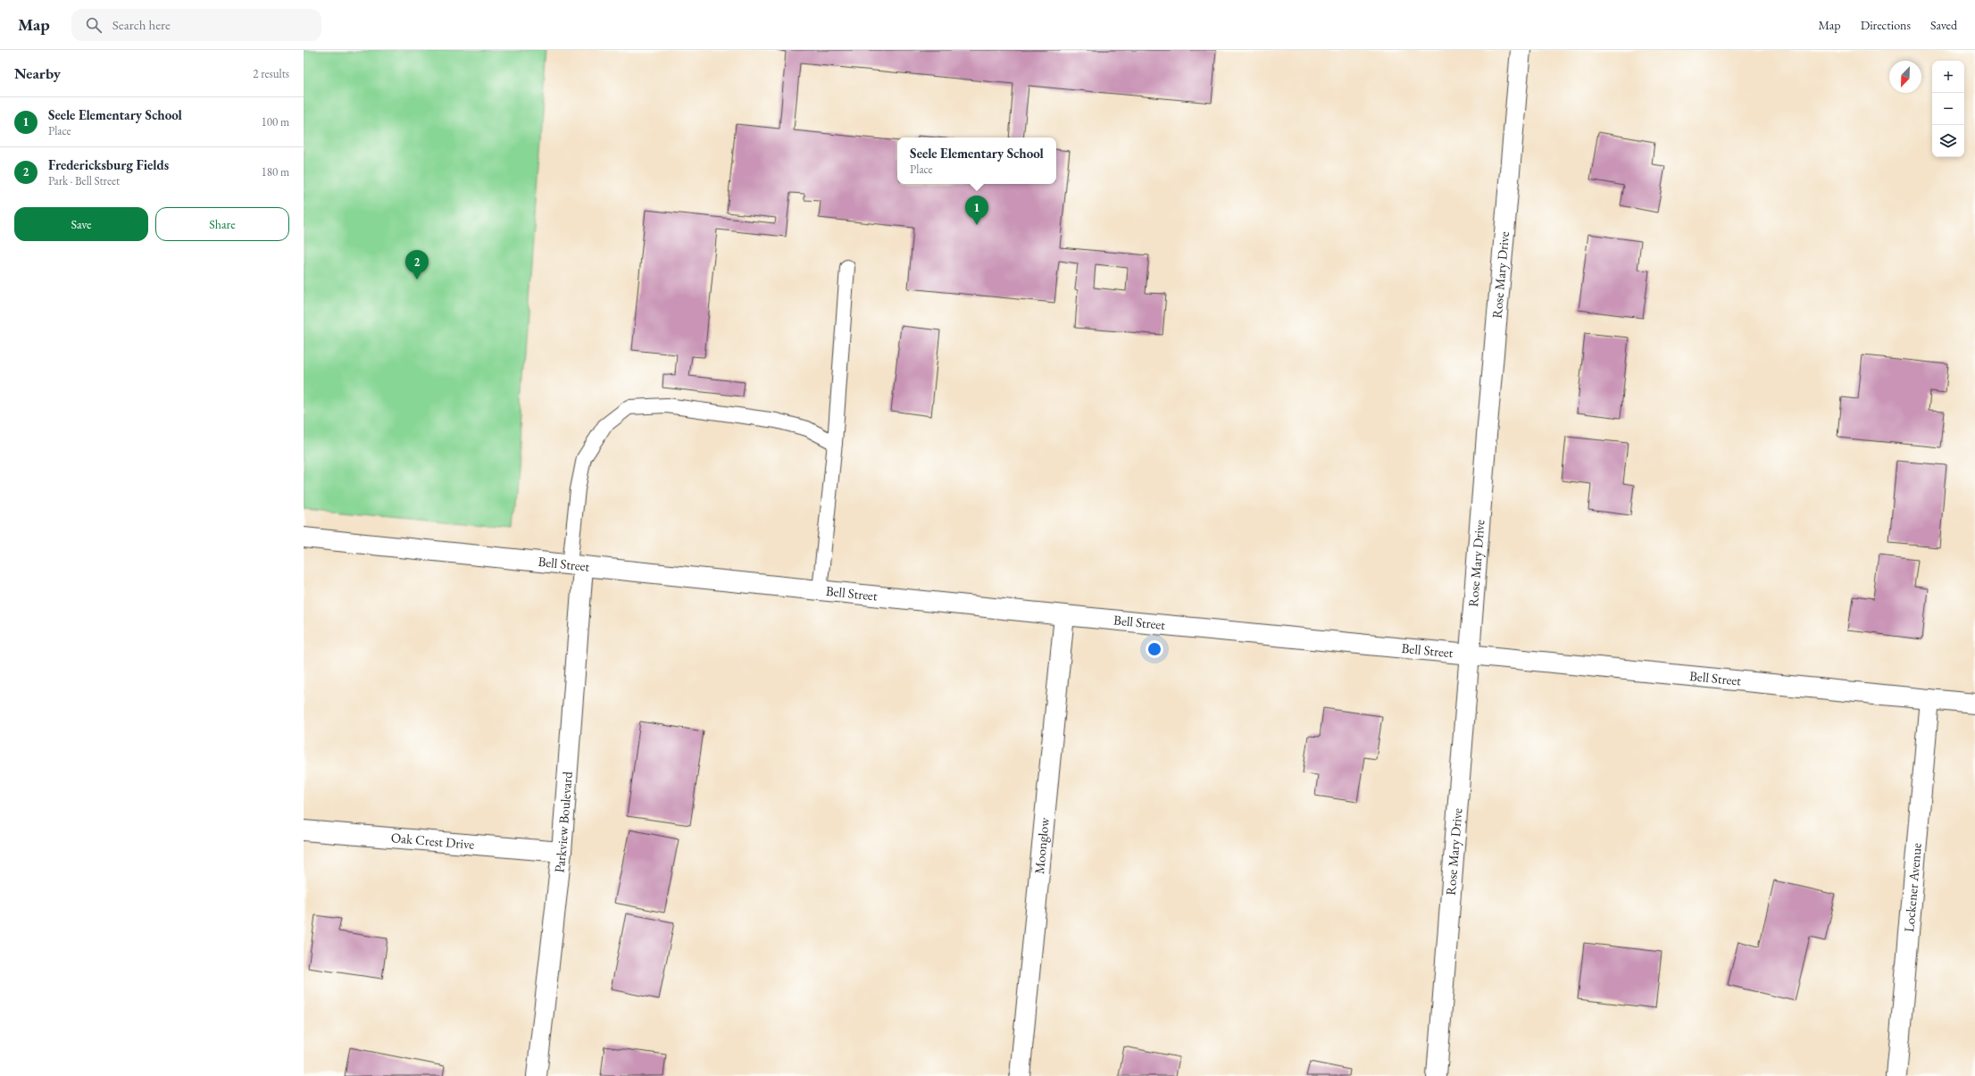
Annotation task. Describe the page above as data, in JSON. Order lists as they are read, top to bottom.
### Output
{
  "streets": {
    "street": [
      "Rose Mary Drive",
      "Bell Street",
      "Parkview Boulevard",
      "Oak Crest Drive",
      "Moonglow",
      "Lockener Avenue"
    ]
  },
  "crossings": [
    ["Rose Mary Drive", "Bell Street"],
    ["Bell Street", "Parkview Boulevard"],
    ["Bell Street", "Moonglow"],
    ["Bell Street", "Lockener Avenue"],
    ["Parkview Boulevard", "Oak Crest Drive"]
  ],
  "north": "bottom left",
  "page": {
    "header": "Map",
    "search": "Search here",
    "nav": ["Map", "Directions", "Saved"],
    "heading": ["Nearby", "2 results"],
    "map_buttons": ["+", "−"],
    "list": [
      {
        "mark": "1",
        "name": "Seele Elementary School",
        "note": "Place",
        "value": "100 m"
      },
      {
        "mark": "2",
        "name": "Fredericksburg Fields",
        "note": "Park · Bell Street",
        "value": "180 m"
      }
    ],
    "popup": ["Seele Elementary School", "Place"],
    "pins": ["1", "2"],
    "buttons": ["Save", "Share"]
  }
}
